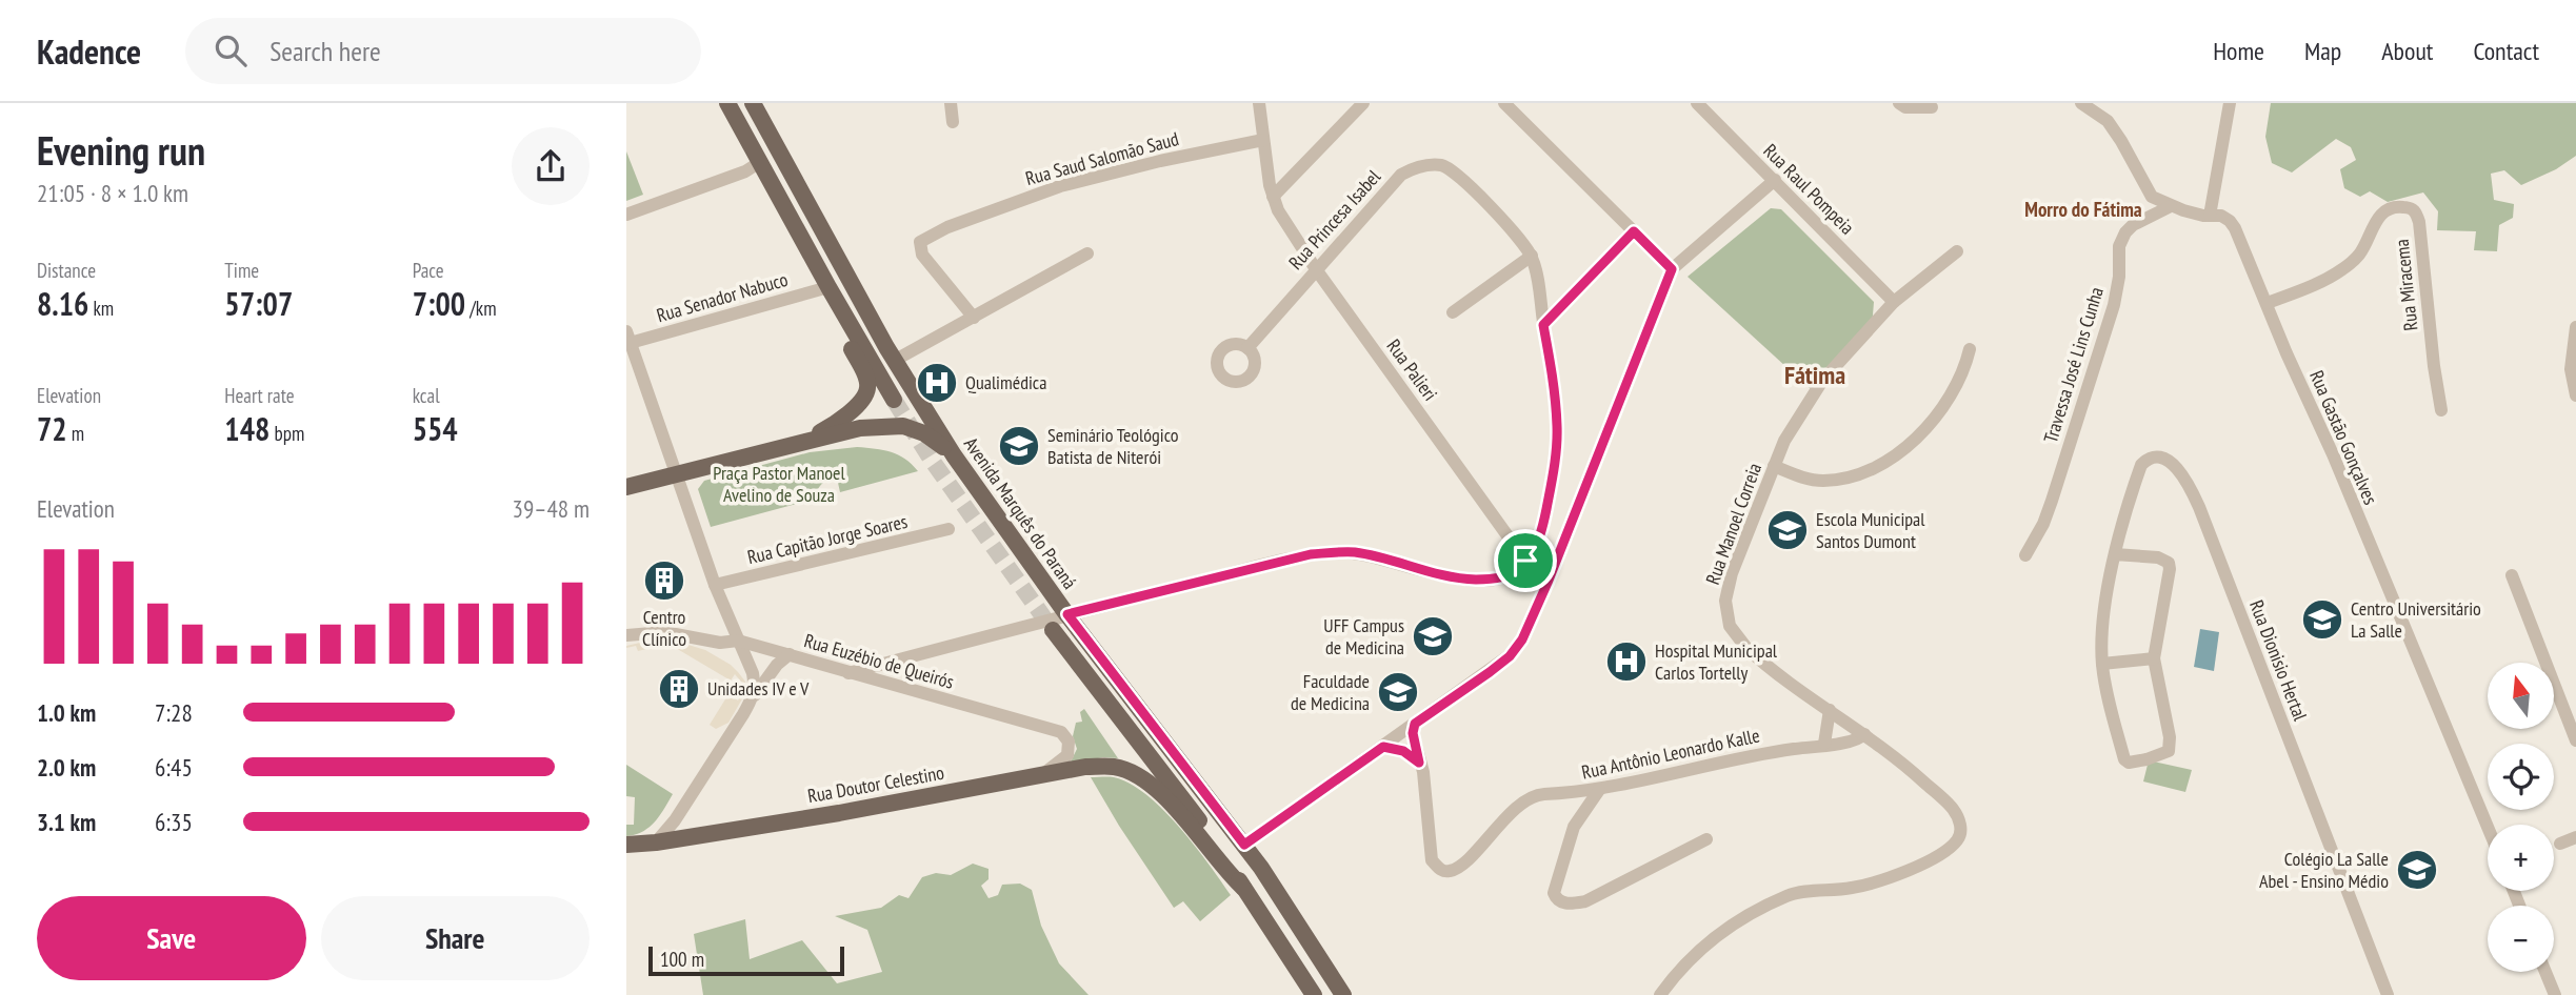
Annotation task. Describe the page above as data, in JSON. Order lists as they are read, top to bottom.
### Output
{
  "streets": {
    "main road": ["Avenida Marquês do Paraná", "Rua Doutor Celestino"],
    "street": [
      "Rua Saud Salomão Saud",
      "Rua Raul Pompeia",
      "Rua Princesa Isabel",
      "Rua Miracema",
      "Rua Senador Nabuco",
      "Travessa José Lins Cunha",
      "Rua Palieri",
      "Rua Gastão Gonçalves",
      "Rua Manoel Correia",
      "Rua Capitão Jorge Soares",
      "Rua Dionisio Hertal",
      "Rua Euzébio de Queirós",
      "Rua Antônio Leonardo Kalle"
    ]
  },
  "crossings": [
    ["Rua Saud Salomão Saud", "Rua Palieri"],
    ["Rua Raul Pompeia", "Rua Manoel Correia"],
    ["Rua Princesa Isabel", "Rua Palieri"],
    ["Rua Miracema", "Rua Gastão Gonçalves"],
    ["Travessa José Lins Cunha", "Rua Gastão Gonçalves"],
    ["Rua Manoel Correia", "Rua Antônio Leonardo Kalle"],
    ["Rua Euzébio de Queirós", "Rua Doutor Celestino"]
  ],
  "districts": ["Morro do Fátima", "Fátima"],
  "parks": ["Praça Pastor Manoel Avelino de Souza"],
  "places": {
    "hospital": ["Qualimédica", "Hospital Municipal Carlos Tortelly"],
    "school or university": [
      "Seminário Teológico Batista de Niterói",
      "Escola Municipal Santos Dumont",
      "Centro Universitário La Salle",
      "UFF Campus de Medicina",
      "Faculdade de Medicina",
      "Colégio La Salle Abel - Ensino Médio"
    ],
    "building": ["Centro Clínico", "Unidades IV e V"]
  },
  "scale_bar": "100 m",
  "north": "top",
  "page": {
    "header": "Kadence",
    "search": "Search here",
    "nav": [
      "Home",
      "Map",
      "About",
      "Contact"
    ],
    "heading": ["Evening run", "21:05 · 8 × 1.0 km"],
    "stats": [
      ["Distance", "8.16 km"],
      ["Time", "57:07"],
      ["Pace", "7:00 /km"],
      ["Elevation", "72 m"],
      ["Heart rate", "148 bpm"],
      ["kcal", "554"]
    ],
    "chart": ["Elevation", "39–48 m"],
    "map_buttons": ["+", "−"],
    "list": [
      {
        "name": "1.0 km",
        "note": "7:28"
      },
      {
        "name": "2.0 km",
        "note": "6:45"
      },
      {
        "name": "3.1 km",
        "note": "6:35"
      }
    ],
    "buttons": ["Save", "Share"],
    "scale": "100 m"
  }
}
